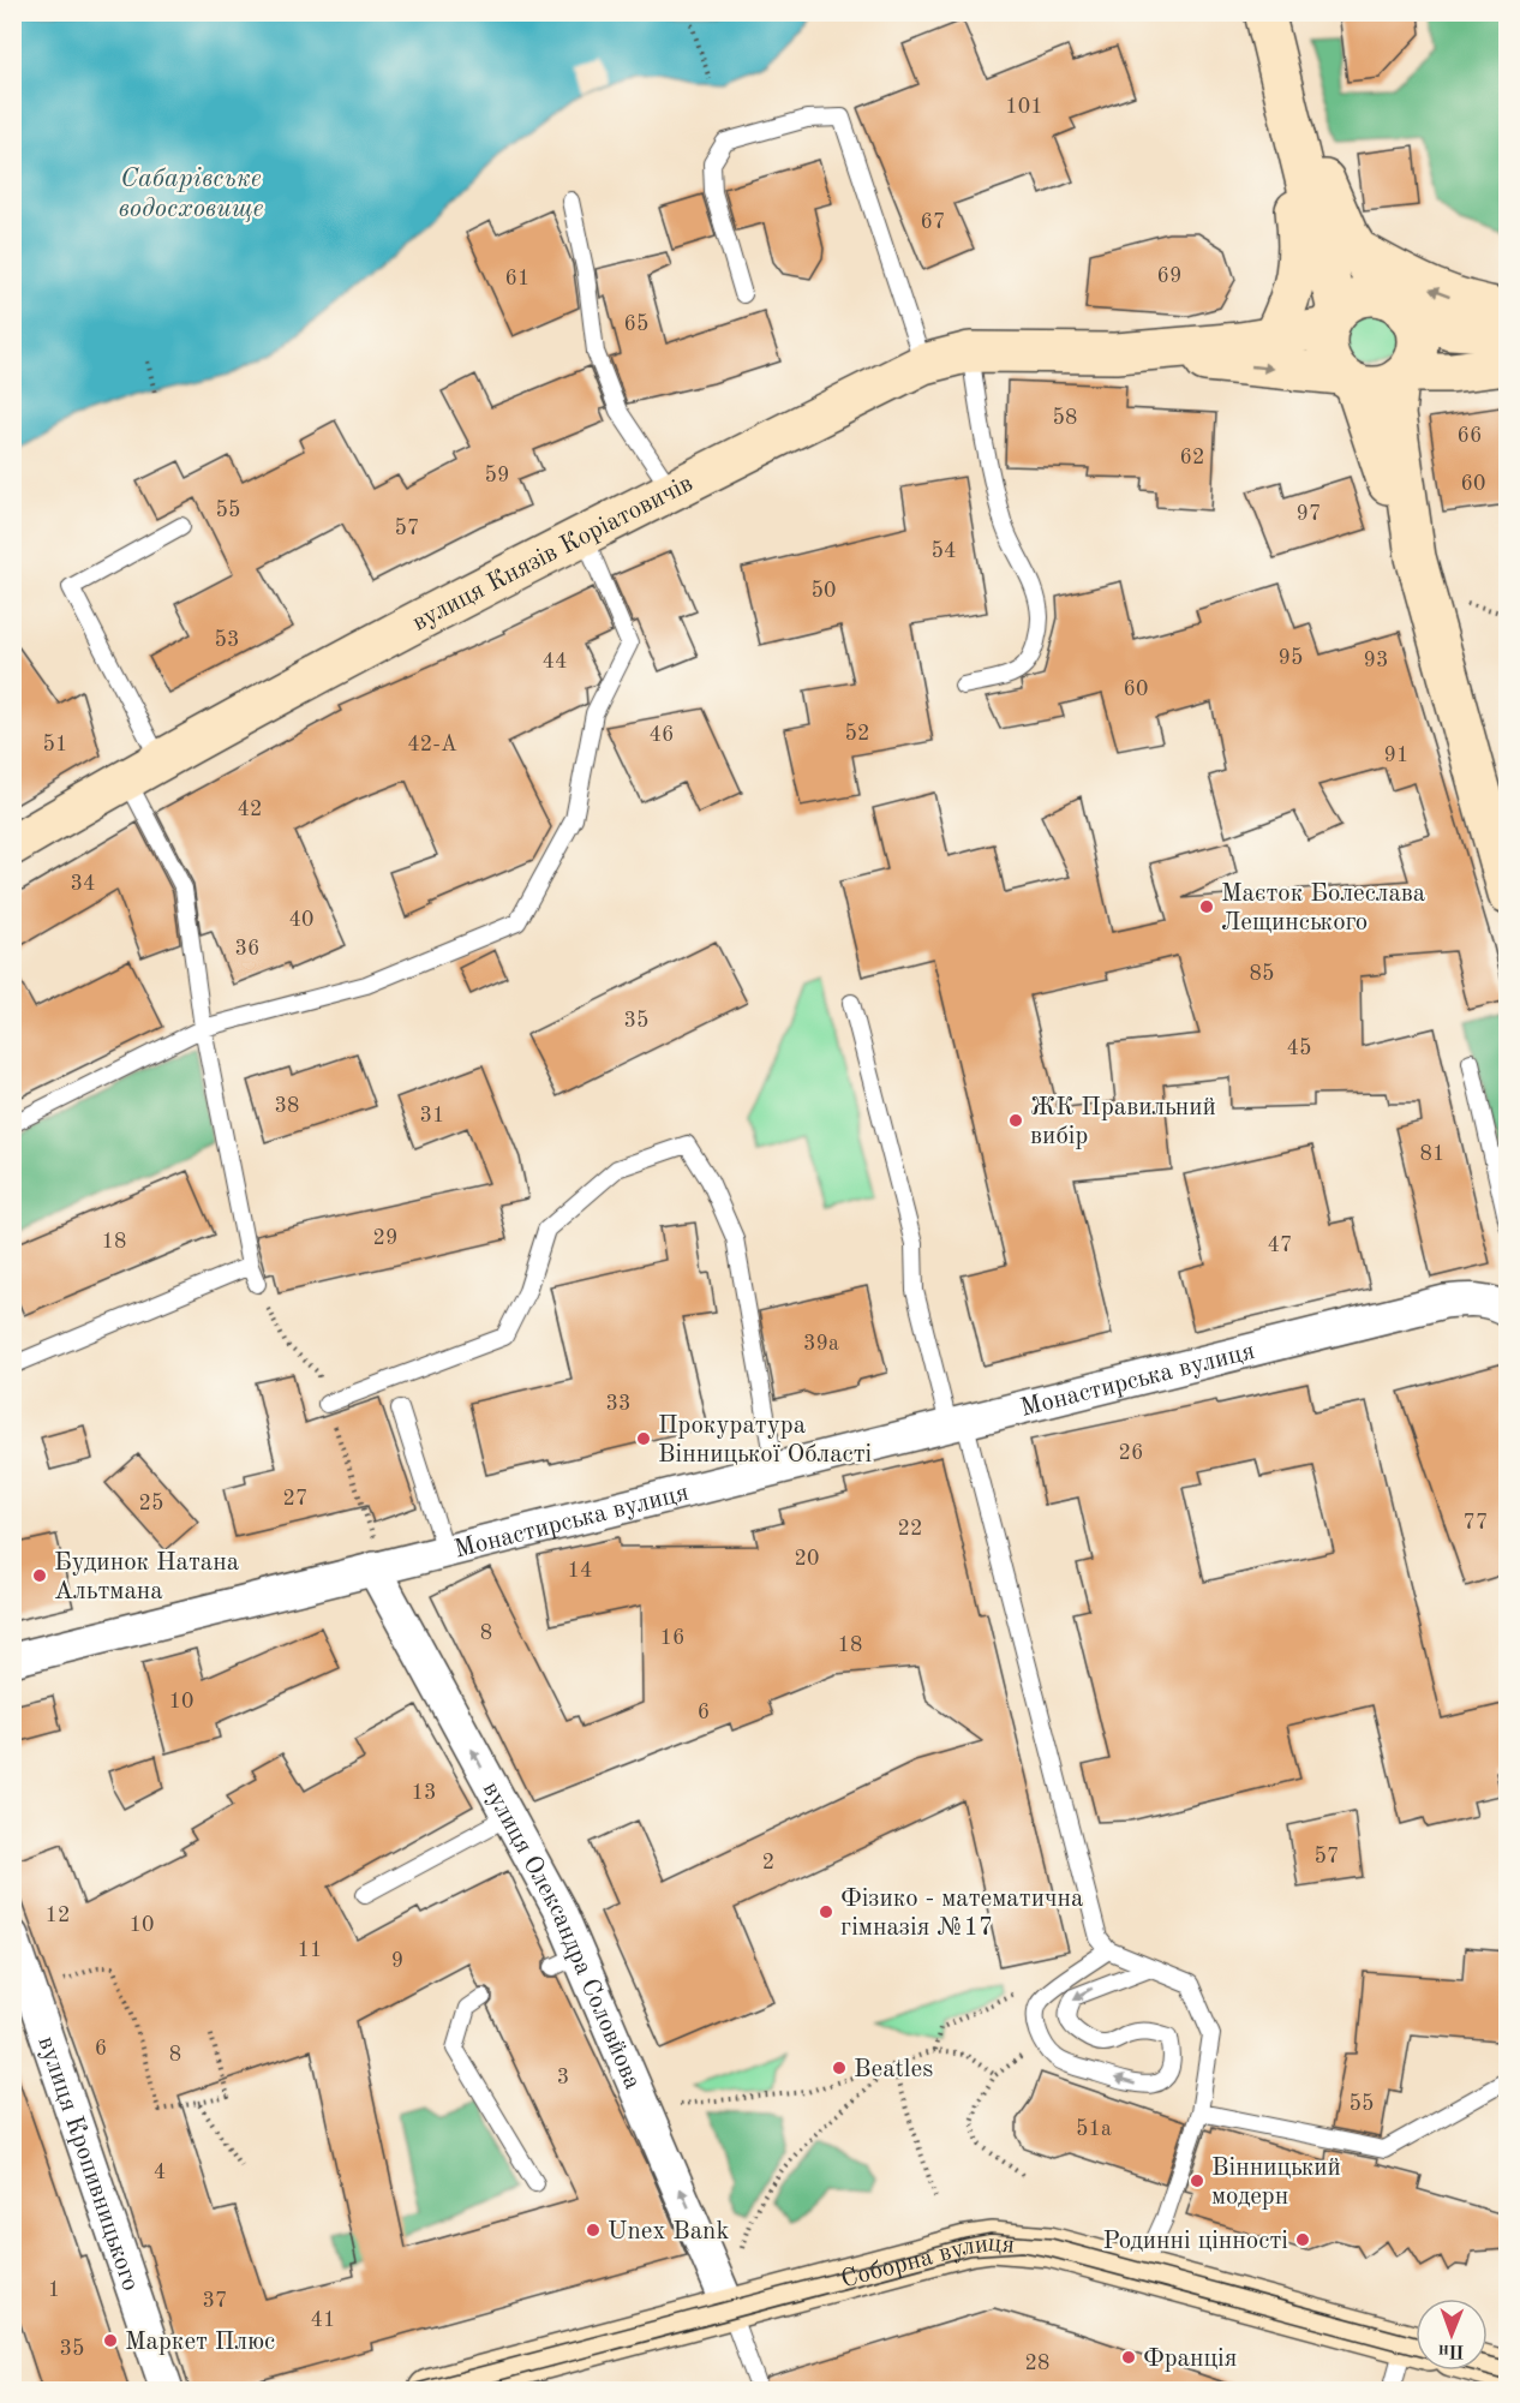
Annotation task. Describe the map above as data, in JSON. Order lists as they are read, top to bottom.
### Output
{
  "streets": {
    "street": [
      "вулиця Князів Коріатовичів",
      "Монастирська вулиця",
      "вулиця Олександра Соловйова",
      "вулиця Кропивницького",
      "Соборна вулиця"
    ]
  },
  "crossings": [
    ["Монастирська вулиця", "вулиця Олександра Соловйова"],
    ["вулиця Олександра Соловйова", "Соборна вулиця"]
  ],
  "one_way": ["вулиця Олександра Соловйова"],
  "water": ["Сабарівське водосховище"],
  "places": [
    "Маєток Болеслава Лещинського",
    "ЖК Правильний вибір",
    "Прокуратура Вінницької Області",
    "Будинок Натана Альтмана",
    "Фізико - математична гімназія №17",
    "Beatles",
    "Вінницький модерн",
    "Unex Bank",
    "Родинні цінності",
    "Маркет Плюс",
    "Франція"
  ],
  "house_numbers": [
    "101",
    "67",
    "69",
    "61",
    "65",
    "58",
    "66",
    "62",
    "59",
    "60",
    "55",
    "97",
    "57",
    "54",
    "50",
    "53",
    "95",
    "93",
    "44",
    "60",
    "52",
    "46",
    "51",
    "42-А",
    "91",
    "42",
    "34",
    "40",
    "36",
    "85",
    "35",
    "45",
    "38",
    "31",
    "81",
    "29",
    "18",
    "47",
    "39а",
    "33",
    "26",
    "27",
    "25",
    "77",
    "22",
    "20",
    "14",
    "8",
    "16",
    "18",
    "10",
    "6",
    "13",
    "57",
    "2",
    "12",
    "10",
    "11",
    "9",
    "6",
    "8",
    "3",
    "55",
    "51а",
    "4",
    "1",
    "37",
    "41",
    "35",
    "28"
  ],
  "north": "bottom"
}
